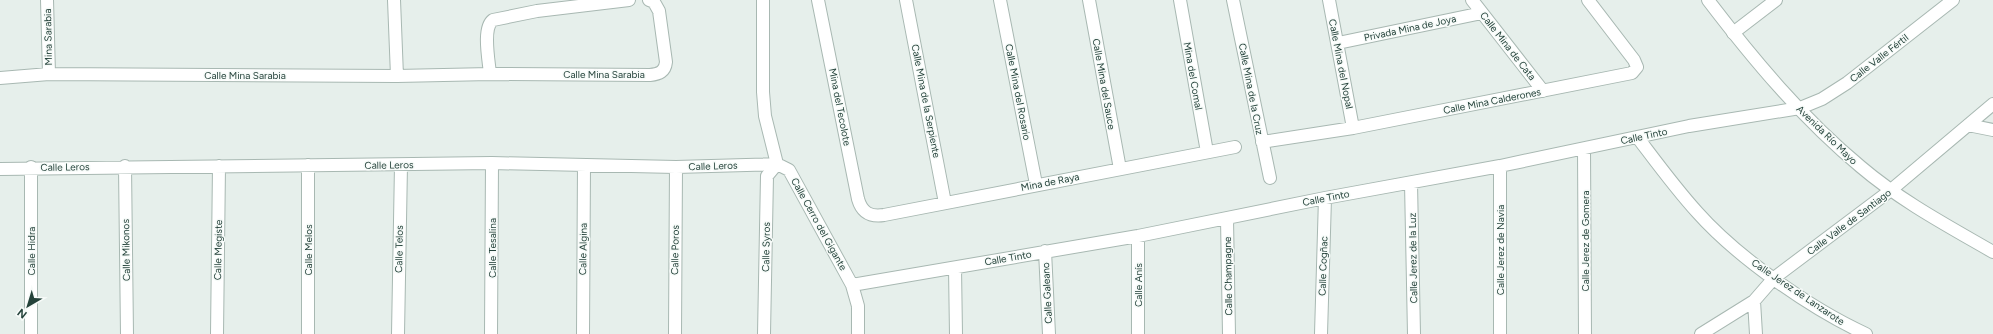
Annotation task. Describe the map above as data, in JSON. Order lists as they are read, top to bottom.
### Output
{
  "streets": {
    "street": [
      "Privada Mina de Joya",
      "Mina Sarabia",
      "Calle Mina de Cata",
      "Calle Valle Fértil",
      "Calle Mina del Nopal",
      "Calle Mina Sarabia",
      "Mina del Comal",
      "Calle Mina del Sauce",
      "Calle Mina de la Cruz",
      "Calle Mina del Rosario",
      "Calle Mina de la Serpiente",
      "Calle Mina Calderones",
      "Mina del Tecolote",
      "Avenida Río Mayo",
      "Calle Tinto",
      "Calle Leros",
      "Mina de Raya",
      "Calle Valle de Santiago",
      "Calle Cerro del Gigante",
      "Calle Jerez de Gomera",
      "Calle Syros",
      "Calle Tesalina",
      "Calle Telos",
      "Calle Algina",
      "Calle Mikonos",
      "Calle Megiste",
      "Calle Melos",
      "Calle Poros",
      "Calle Jerez de Navia",
      "Calle Hidra",
      "Calle Jerez de la Luz",
      "Calle Cogñac",
      "Calle Champagne",
      "Calle Anís",
      "Calle Jerez de Lanzarote",
      "Calle Galeano"
    ]
  },
  "crossings": [
    ["Privada Mina de Joya", "Calle Mina de Cata"],
    ["Privada Mina de Joya", "Calle Mina del Nopal"],
    ["Mina Sarabia", "Calle Mina Sarabia"],
    ["Calle Mina de Cata", "Calle Mina Calderones"],
    ["Calle Valle Fértil", "Avenida Río Mayo"],
    ["Calle Valle Fértil", "Calle Tinto"],
    ["Calle Mina del Nopal", "Calle Mina Calderones"],
    ["Mina del Comal", "Mina de Raya"],
    ["Calle Mina del Sauce", "Mina de Raya"],
    ["Calle Mina de la Cruz", "Calle Mina Calderones"],
    ["Calle Mina del Rosario", "Mina de Raya"],
    ["Calle Mina de la Serpiente", "Mina de Raya"],
    ["Mina del Tecolote", "Mina de Raya"],
    ["Avenida Río Mayo", "Calle Tinto"],
    ["Avenida Río Mayo", "Calle Valle de Santiago"],
    ["Calle Tinto", "Calle Cerro del Gigante"],
    ["Calle Tinto", "Calle Jerez de Gomera"],
    ["Calle Tinto", "Calle Jerez de Navia"],
    ["Calle Tinto", "Calle Jerez de la Luz"],
    ["Calle Tinto", "Calle Cogñac"],
    ["Calle Tinto", "Calle Champagne"],
    ["Calle Tinto", "Calle Anís"],
    ["Calle Tinto", "Calle Jerez de Lanzarote"],
    ["Calle Tinto", "Calle Galeano"],
    ["Calle Leros", "Calle Cerro del Gigante"],
    ["Calle Leros", "Calle Syros"],
    ["Calle Leros", "Calle Tesalina"],
    ["Calle Leros", "Calle Telos"],
    ["Calle Leros", "Calle Algina"],
    ["Calle Leros", "Calle Mikonos"],
    ["Calle Leros", "Calle Megiste"],
    ["Calle Leros", "Calle Melos"],
    ["Calle Leros", "Calle Poros"],
    ["Calle Leros", "Calle Hidra"],
    ["Calle Valle de Santiago", "Calle Jerez de Lanzarote"],
    ["Calle Cerro del Gigante", "Calle Syros"]
  ],
  "north": "bottom left"
}
